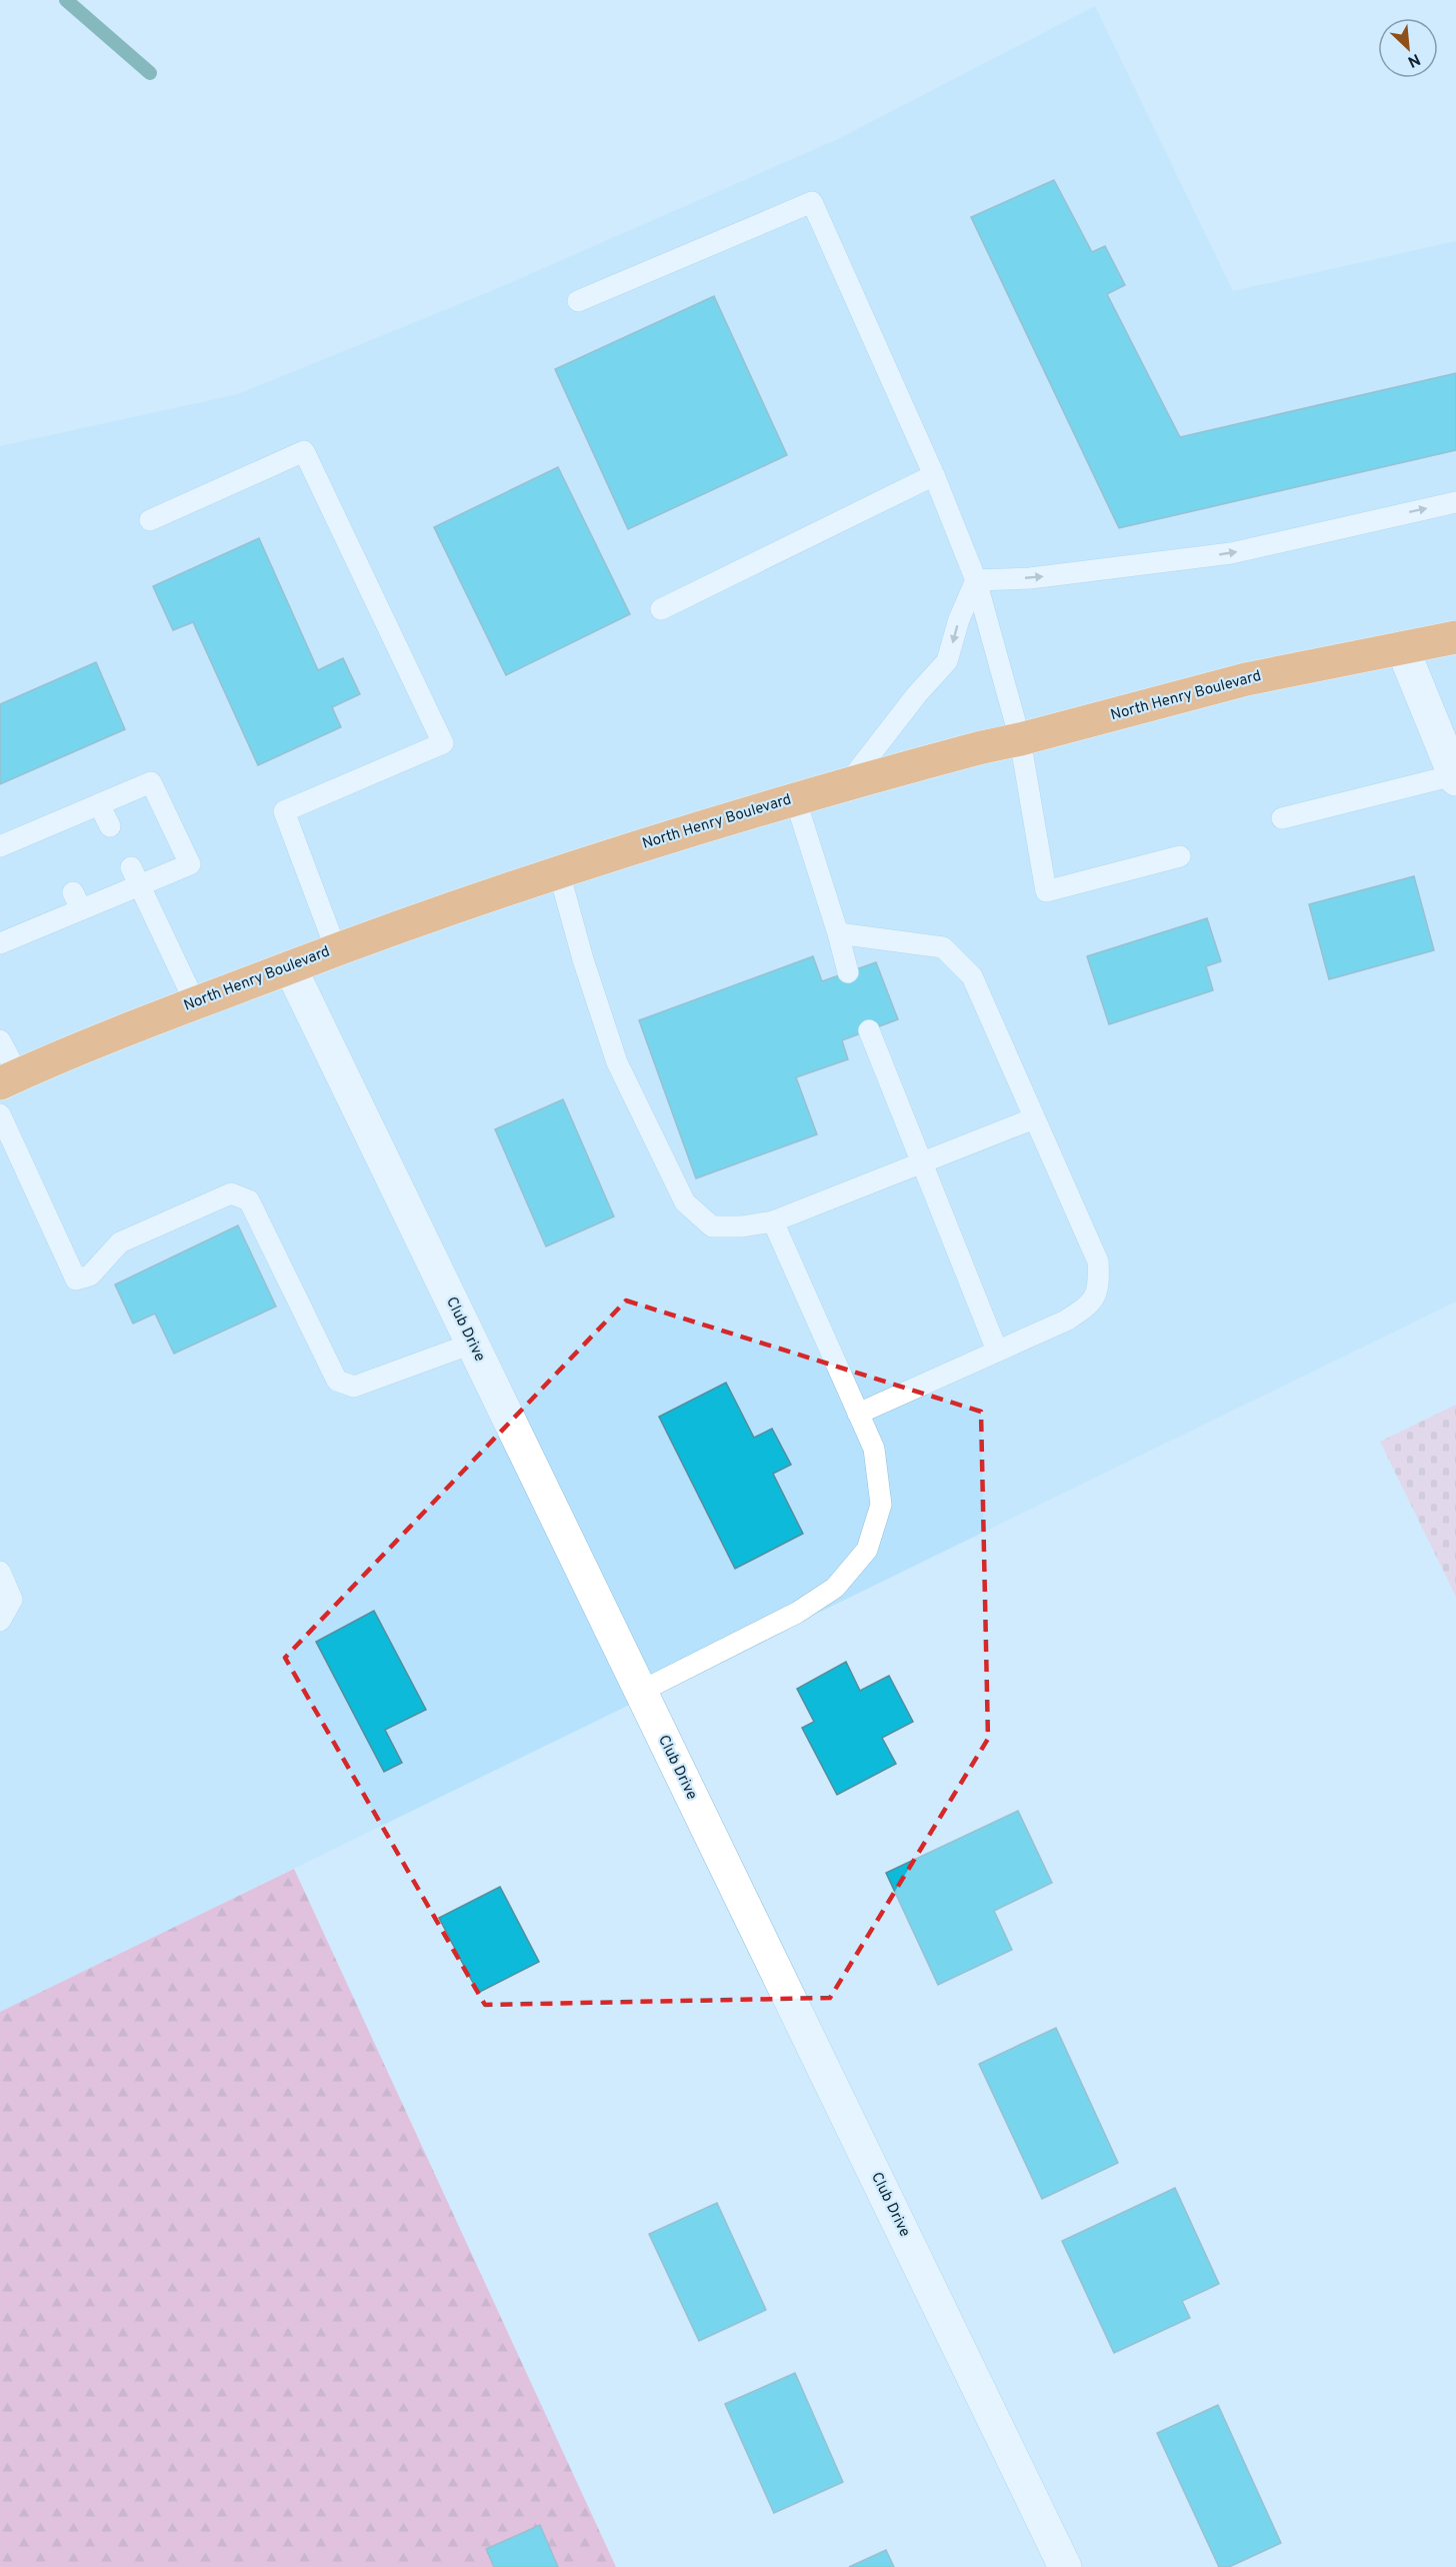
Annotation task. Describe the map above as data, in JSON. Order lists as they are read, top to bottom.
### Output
{
  "streets": {
    "highway": ["North Henry Boulevard"],
    "street": ["Club Drive"]
  },
  "crossings": [
    ["North Henry Boulevard", "Club Drive"]
  ],
  "north": "bottom right"
}
